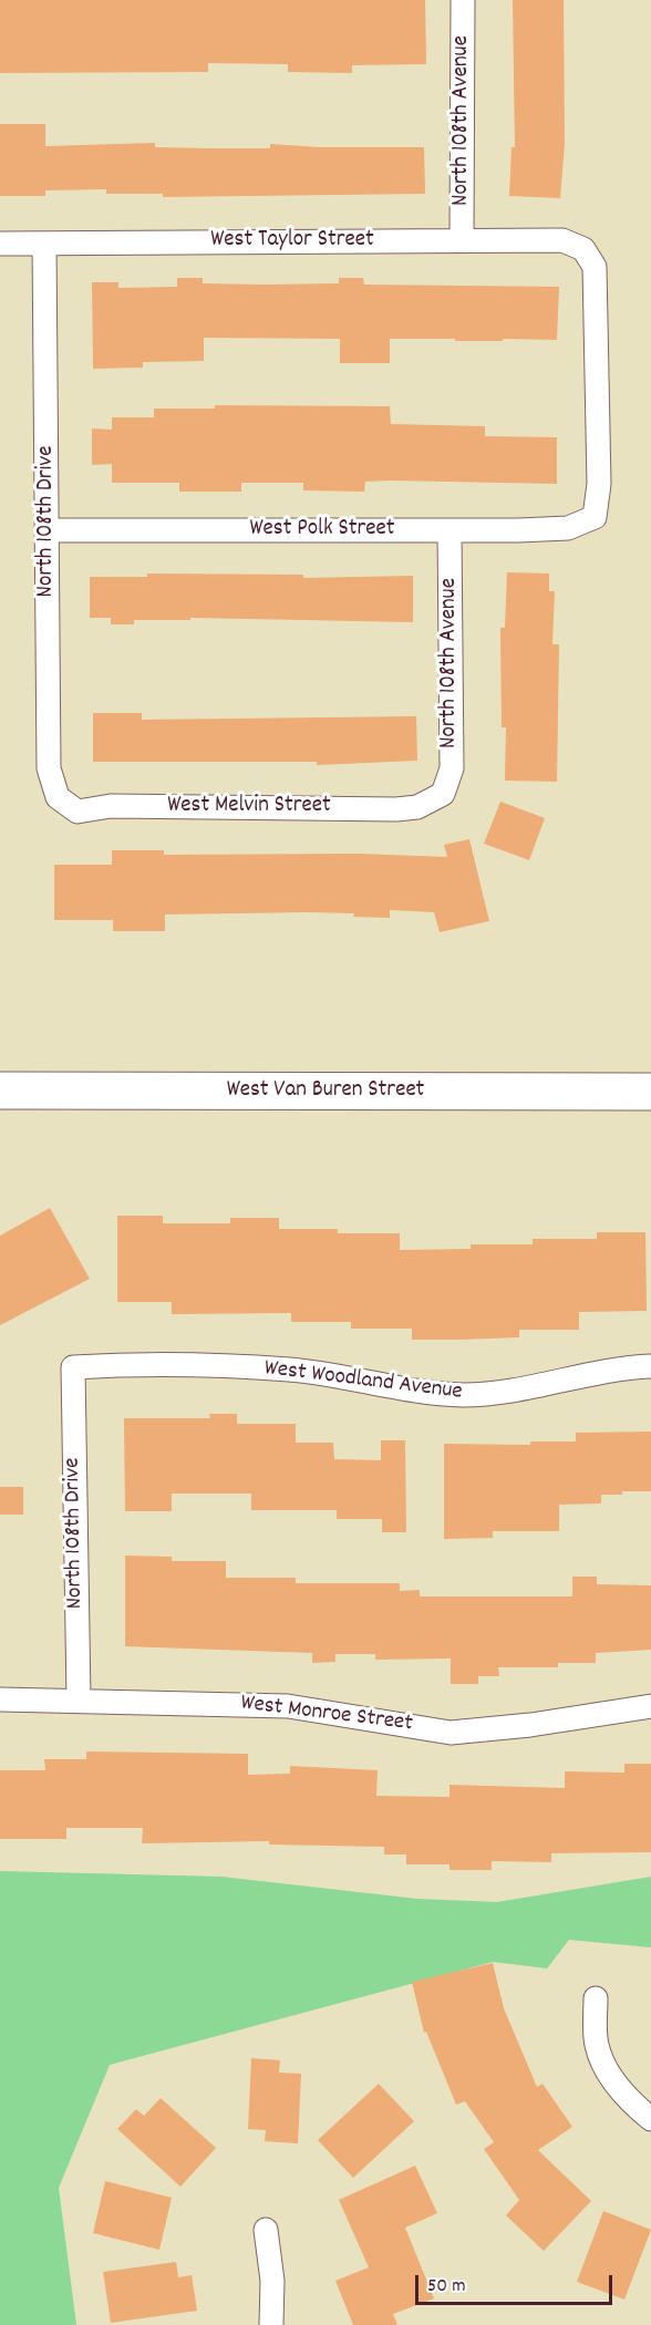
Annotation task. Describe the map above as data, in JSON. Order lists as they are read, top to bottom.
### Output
{
  "streets": {
    "main road": ["West Van Buren Street"],
    "street": [
      "North 108th Avenue",
      "West Taylor Street",
      "North 108th Drive",
      "West Polk Street",
      "West Melvin Street",
      "West Woodland Avenue",
      "West Monroe Street"
    ]
  },
  "crossings": [
    ["North 108th Avenue", "West Taylor Street"],
    ["North 108th Avenue", "West Polk Street"],
    ["North 108th Avenue", "West Melvin Street"],
    ["West Taylor Street", "North 108th Drive"],
    ["West Taylor Street", "West Polk Street"],
    ["North 108th Drive", "West Polk Street"],
    ["North 108th Drive", "West Melvin Street"],
    ["North 108th Drive", "West Woodland Avenue"],
    ["North 108th Drive", "West Monroe Street"]
  ],
  "scale_bar": "50 m"
}
